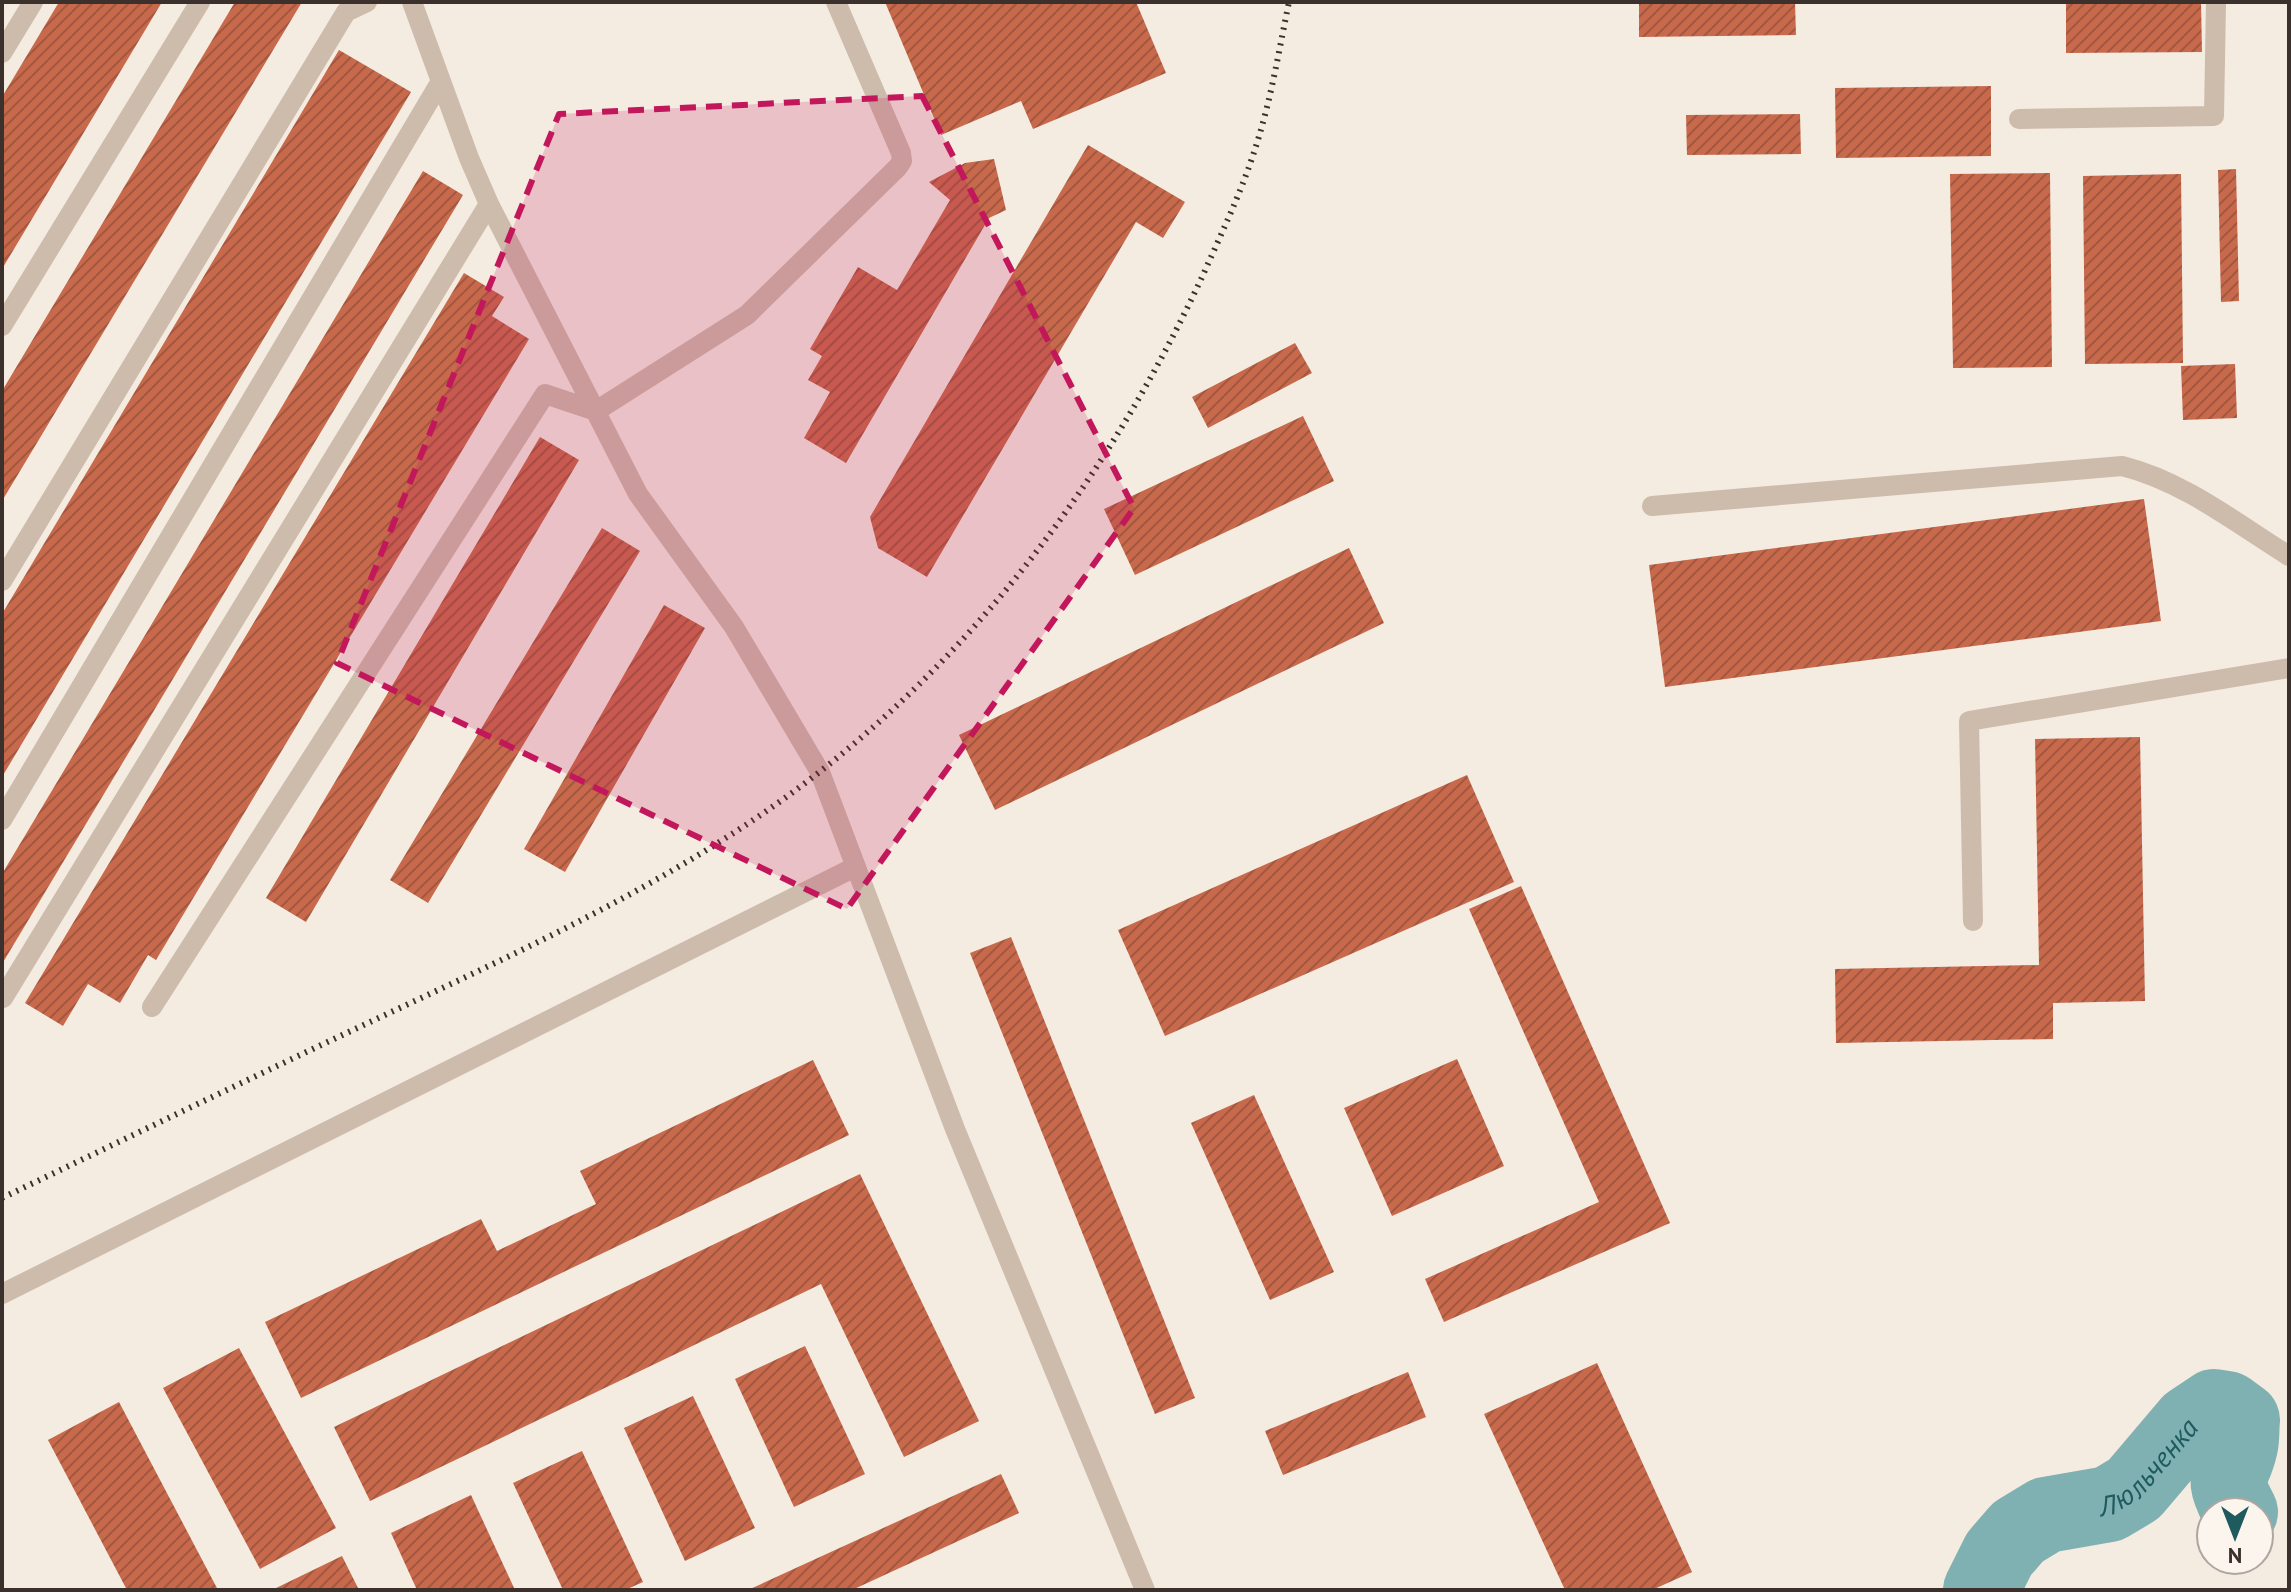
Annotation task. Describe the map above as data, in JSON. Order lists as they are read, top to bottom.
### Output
{
  "water": ["Люльченка"],
  "north": "bottom"
}
